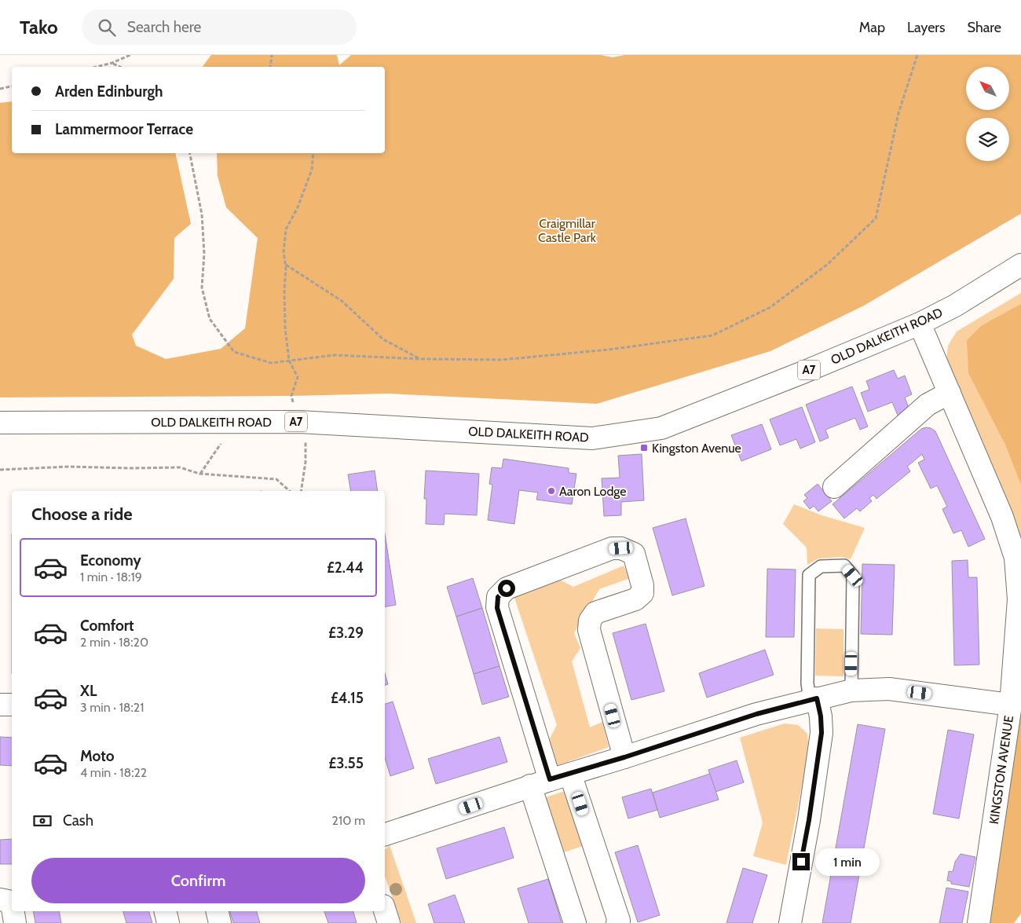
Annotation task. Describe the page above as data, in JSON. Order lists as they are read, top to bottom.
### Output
{
  "streets": {
    "street": ["OLD DALKEITH ROAD", "A7", "KINGSTON AVENUE"]
  },
  "crossings": [
    ["OLD DALKEITH ROAD", "KINGSTON AVENUE"]
  ],
  "parks": ["Craigmillar Castle Park"],
  "places": {
    "transit": ["Kingston Avenue"],
    "other": ["Aaron Lodge"]
  },
  "north": "top left",
  "page": {
    "header": "Tako",
    "search": "Search here",
    "nav": ["Map", "Layers", "Share"],
    "banner": ["Arden Edinburgh", "Lammermoor Terrace"],
    "heading": "Choose a ride",
    "list": [
      {
        "name": "Economy",
        "note": "1 min · 18:19",
        "value": "£2.44"
      },
      {
        "name": "Comfort",
        "note": "2 min · 18:20",
        "value": "£3.29"
      },
      {
        "name": "XL",
        "note": "3 min · 18:21",
        "value": "£4.15"
      },
      {
        "name": "Moto",
        "note": "4 min · 18:22",
        "value": "£3.55"
      }
    ],
    "pay": ["Cash", "210 m"],
    "bubble": "1 min",
    "buttons": "Confirm"
  }
}
